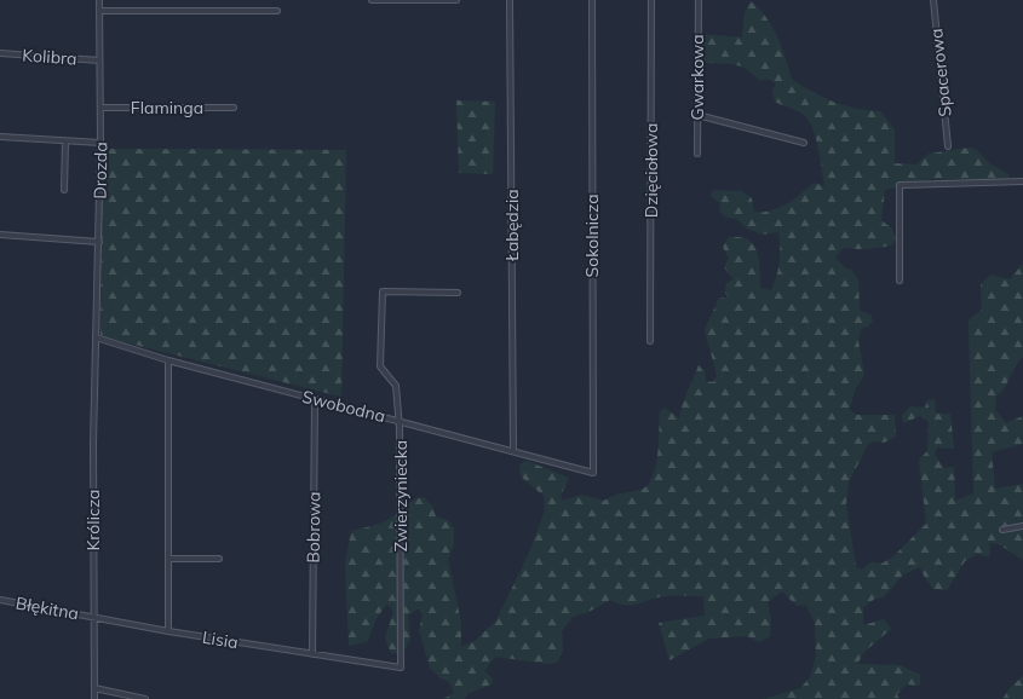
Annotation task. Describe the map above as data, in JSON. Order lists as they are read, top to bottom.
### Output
{
  "streets": {
    "street": [
      "Kolibra",
      "Spacerowa",
      "Gwarkowa",
      "Flaminga",
      "Drozda",
      "Dzięciołowa",
      "Łabędzia",
      "Sokolnicza",
      "Swobodna",
      "Zwierzyniecka",
      "Królicza",
      "Bobrowa",
      "Błękitna",
      "Lisia"
    ]
  },
  "crossings": [
    ["Kolibra", "Drozda"],
    ["Flaminga", "Drozda"],
    ["Drozda", "Swobodna"],
    ["Drozda", "Królicza"],
    ["Łabędzia", "Swobodna"],
    ["Sokolnicza", "Swobodna"],
    ["Swobodna", "Zwierzyniecka"],
    ["Swobodna", "Królicza"],
    ["Swobodna", "Bobrowa"],
    ["Zwierzyniecka", "Lisia"],
    ["Królicza", "Błękitna"],
    ["Królicza", "Lisia"],
    ["Bobrowa", "Lisia"],
    ["Błękitna", "Lisia"]
  ]
}
